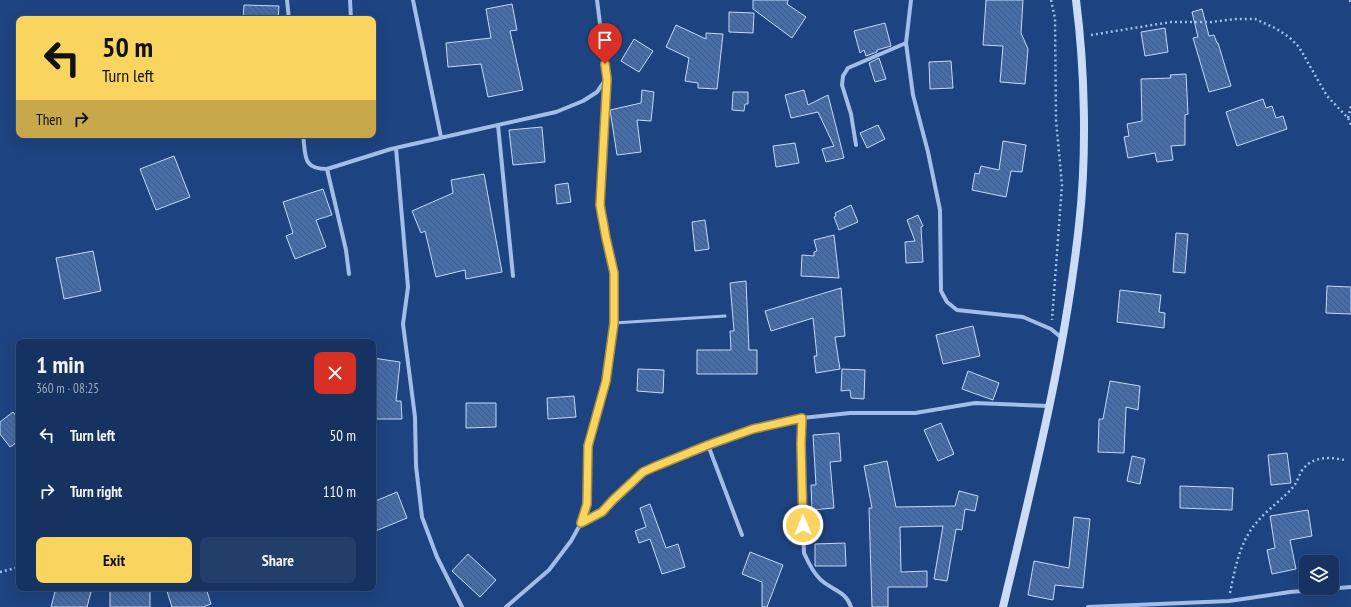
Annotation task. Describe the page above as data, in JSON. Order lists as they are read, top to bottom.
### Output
{
  "page": {
    "turn": ["50 m", "Turn left"],
    "then": "Then",
    "heading": ["1 min", "360 m · 08:25"],
    "list": [
      {
        "name": "Turn left",
        "value": "50 m"
      },
      {
        "name": "Turn right",
        "value": "110 m"
      }
    ],
    "buttons": ["Exit", "Share"]
  }
}
